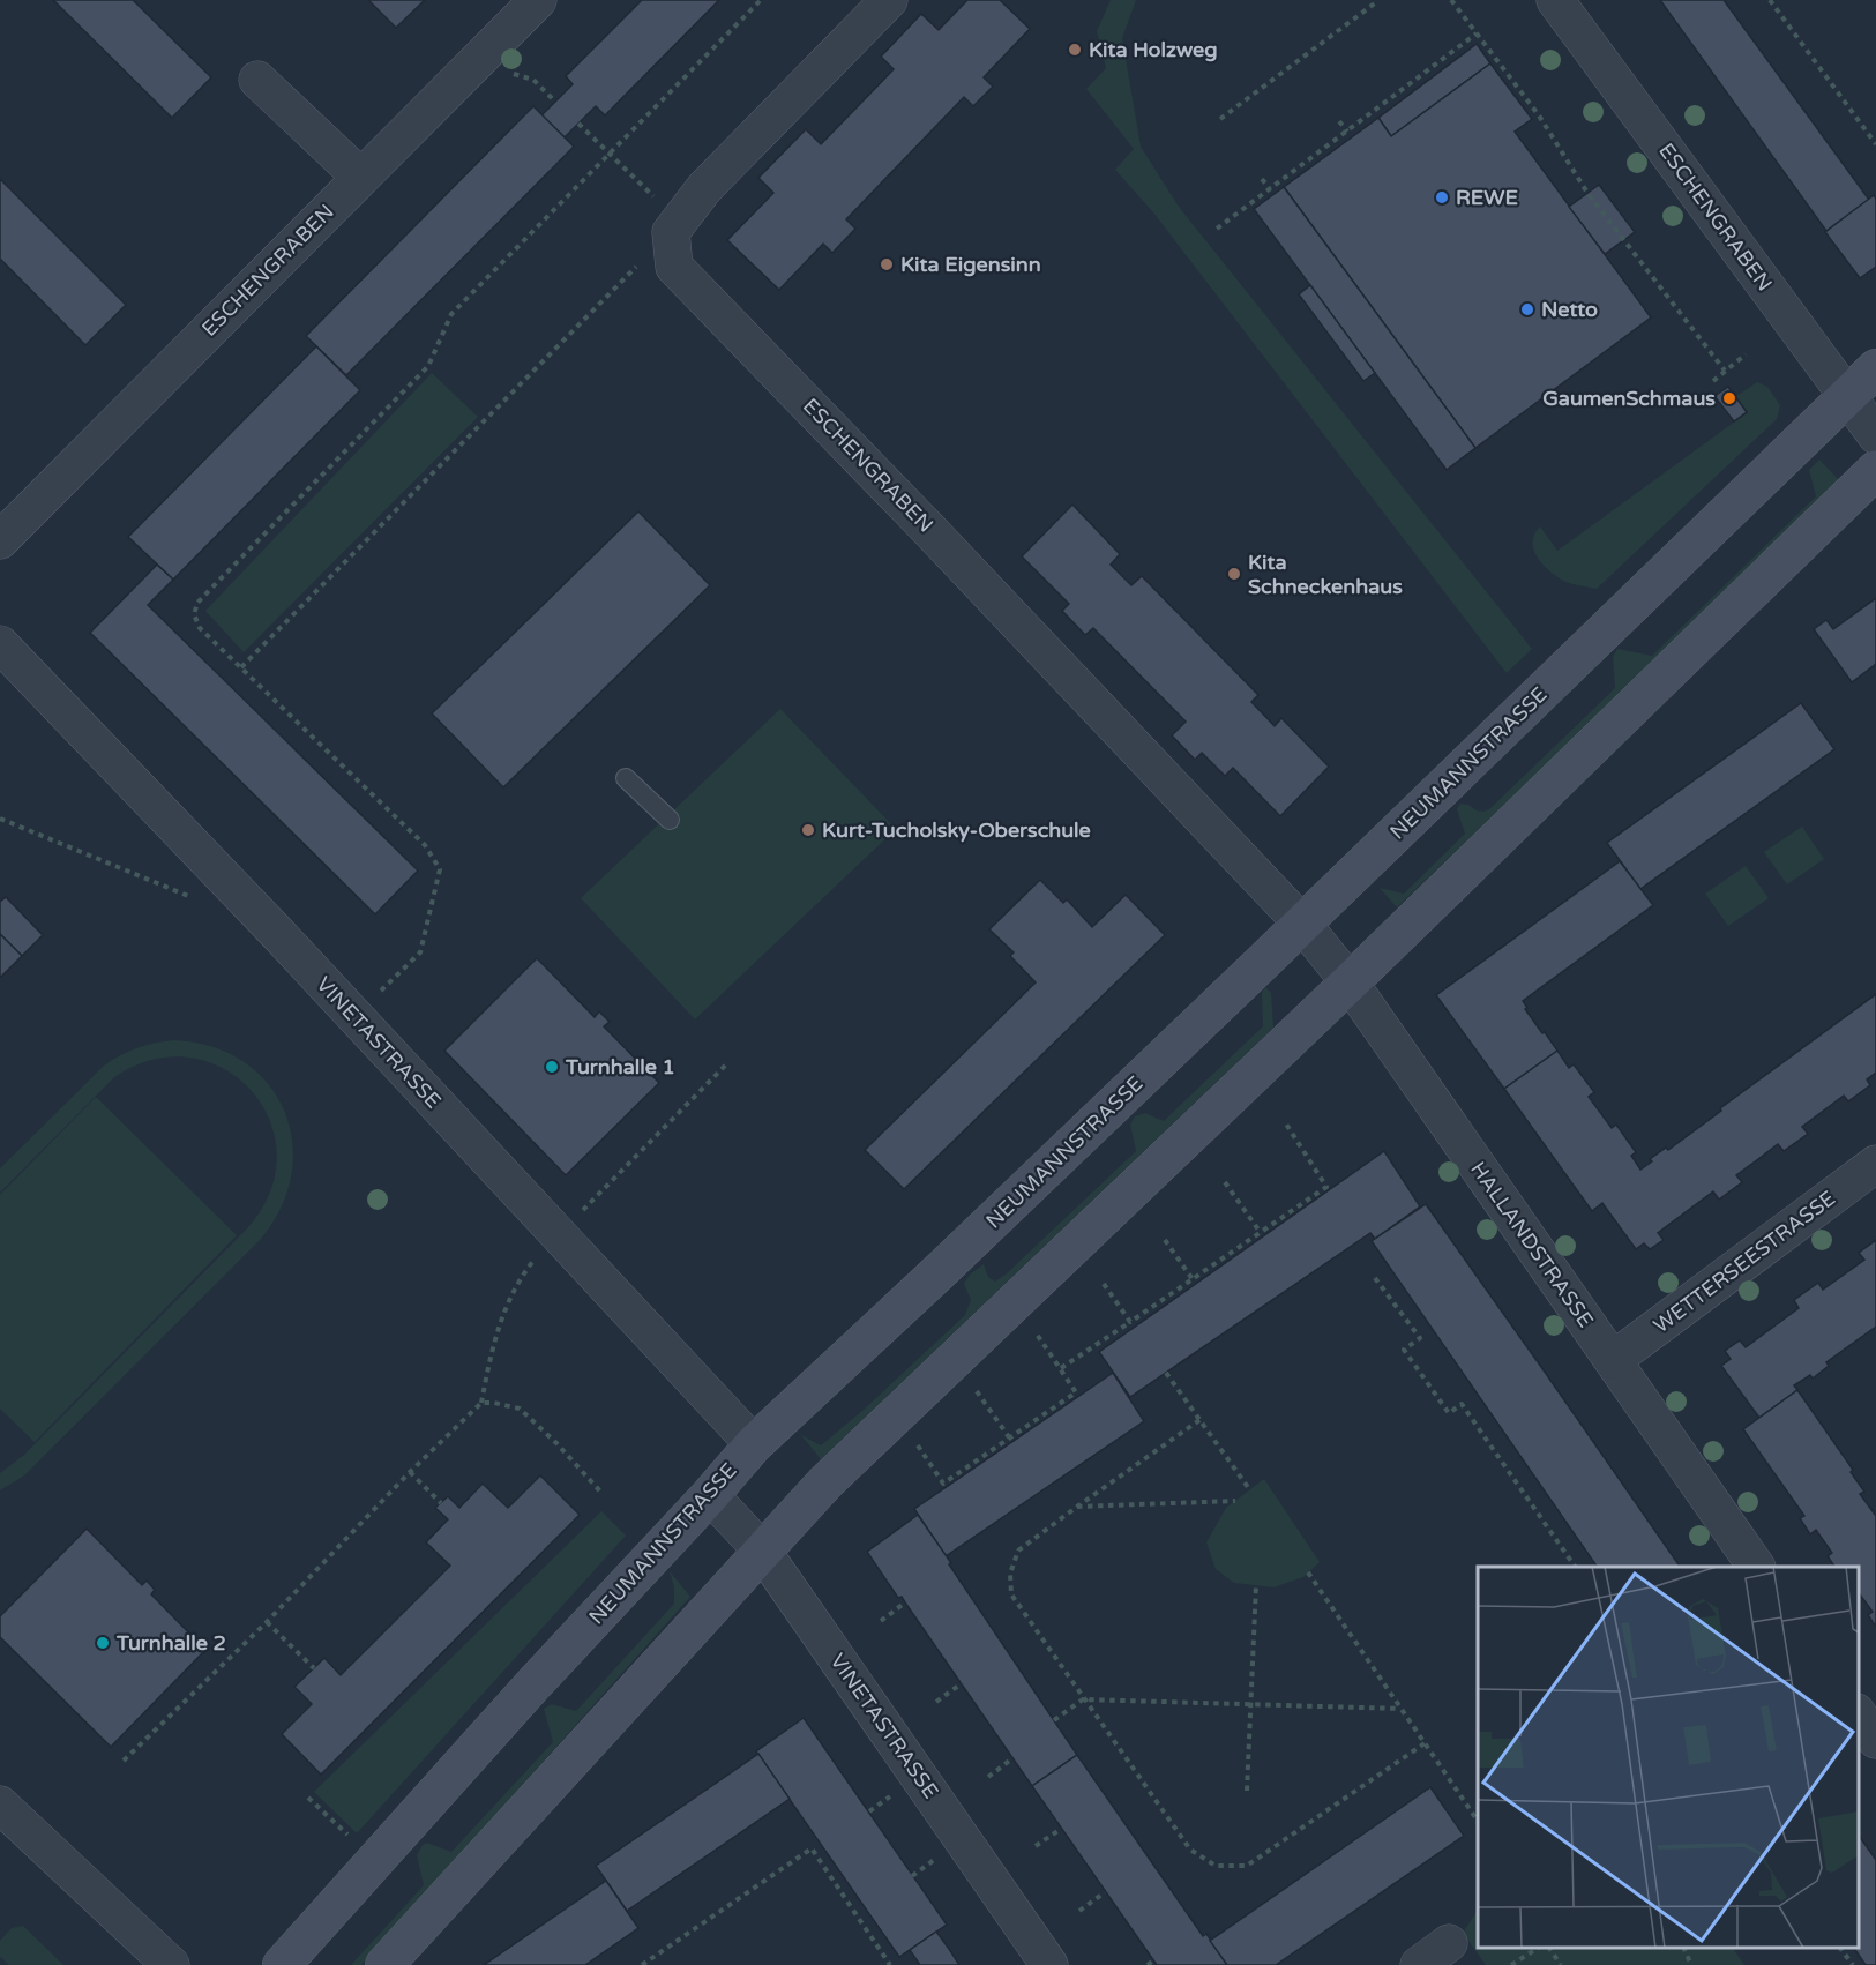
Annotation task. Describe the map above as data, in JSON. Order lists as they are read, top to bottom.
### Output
{
  "streets": {
    "street": [
      "ESCHENGRABEN",
      "NEUMANNSTRASSE",
      "VINETASTRASSE",
      "HALLANDSTRASSE",
      "WETTERSEESTRASSE"
    ]
  },
  "crossings": [
    ["ESCHENGRABEN", "NEUMANNSTRASSE"],
    ["ESCHENGRABEN", "HALLANDSTRASSE"],
    ["NEUMANNSTRASSE", "VINETASTRASSE"],
    ["NEUMANNSTRASSE", "HALLANDSTRASSE"],
    ["HALLANDSTRASSE", "WETTERSEESTRASSE"]
  ],
  "places": [
    "Kita Holzweg",
    "REWE",
    "Kita Eigensinn",
    "Netto",
    "GaumenSchmaus",
    "Kita Schneckenhaus",
    "Kurt-Tucholsky-Oberschule",
    "Turnhalle 1",
    "Turnhalle 2"
  ]
}
